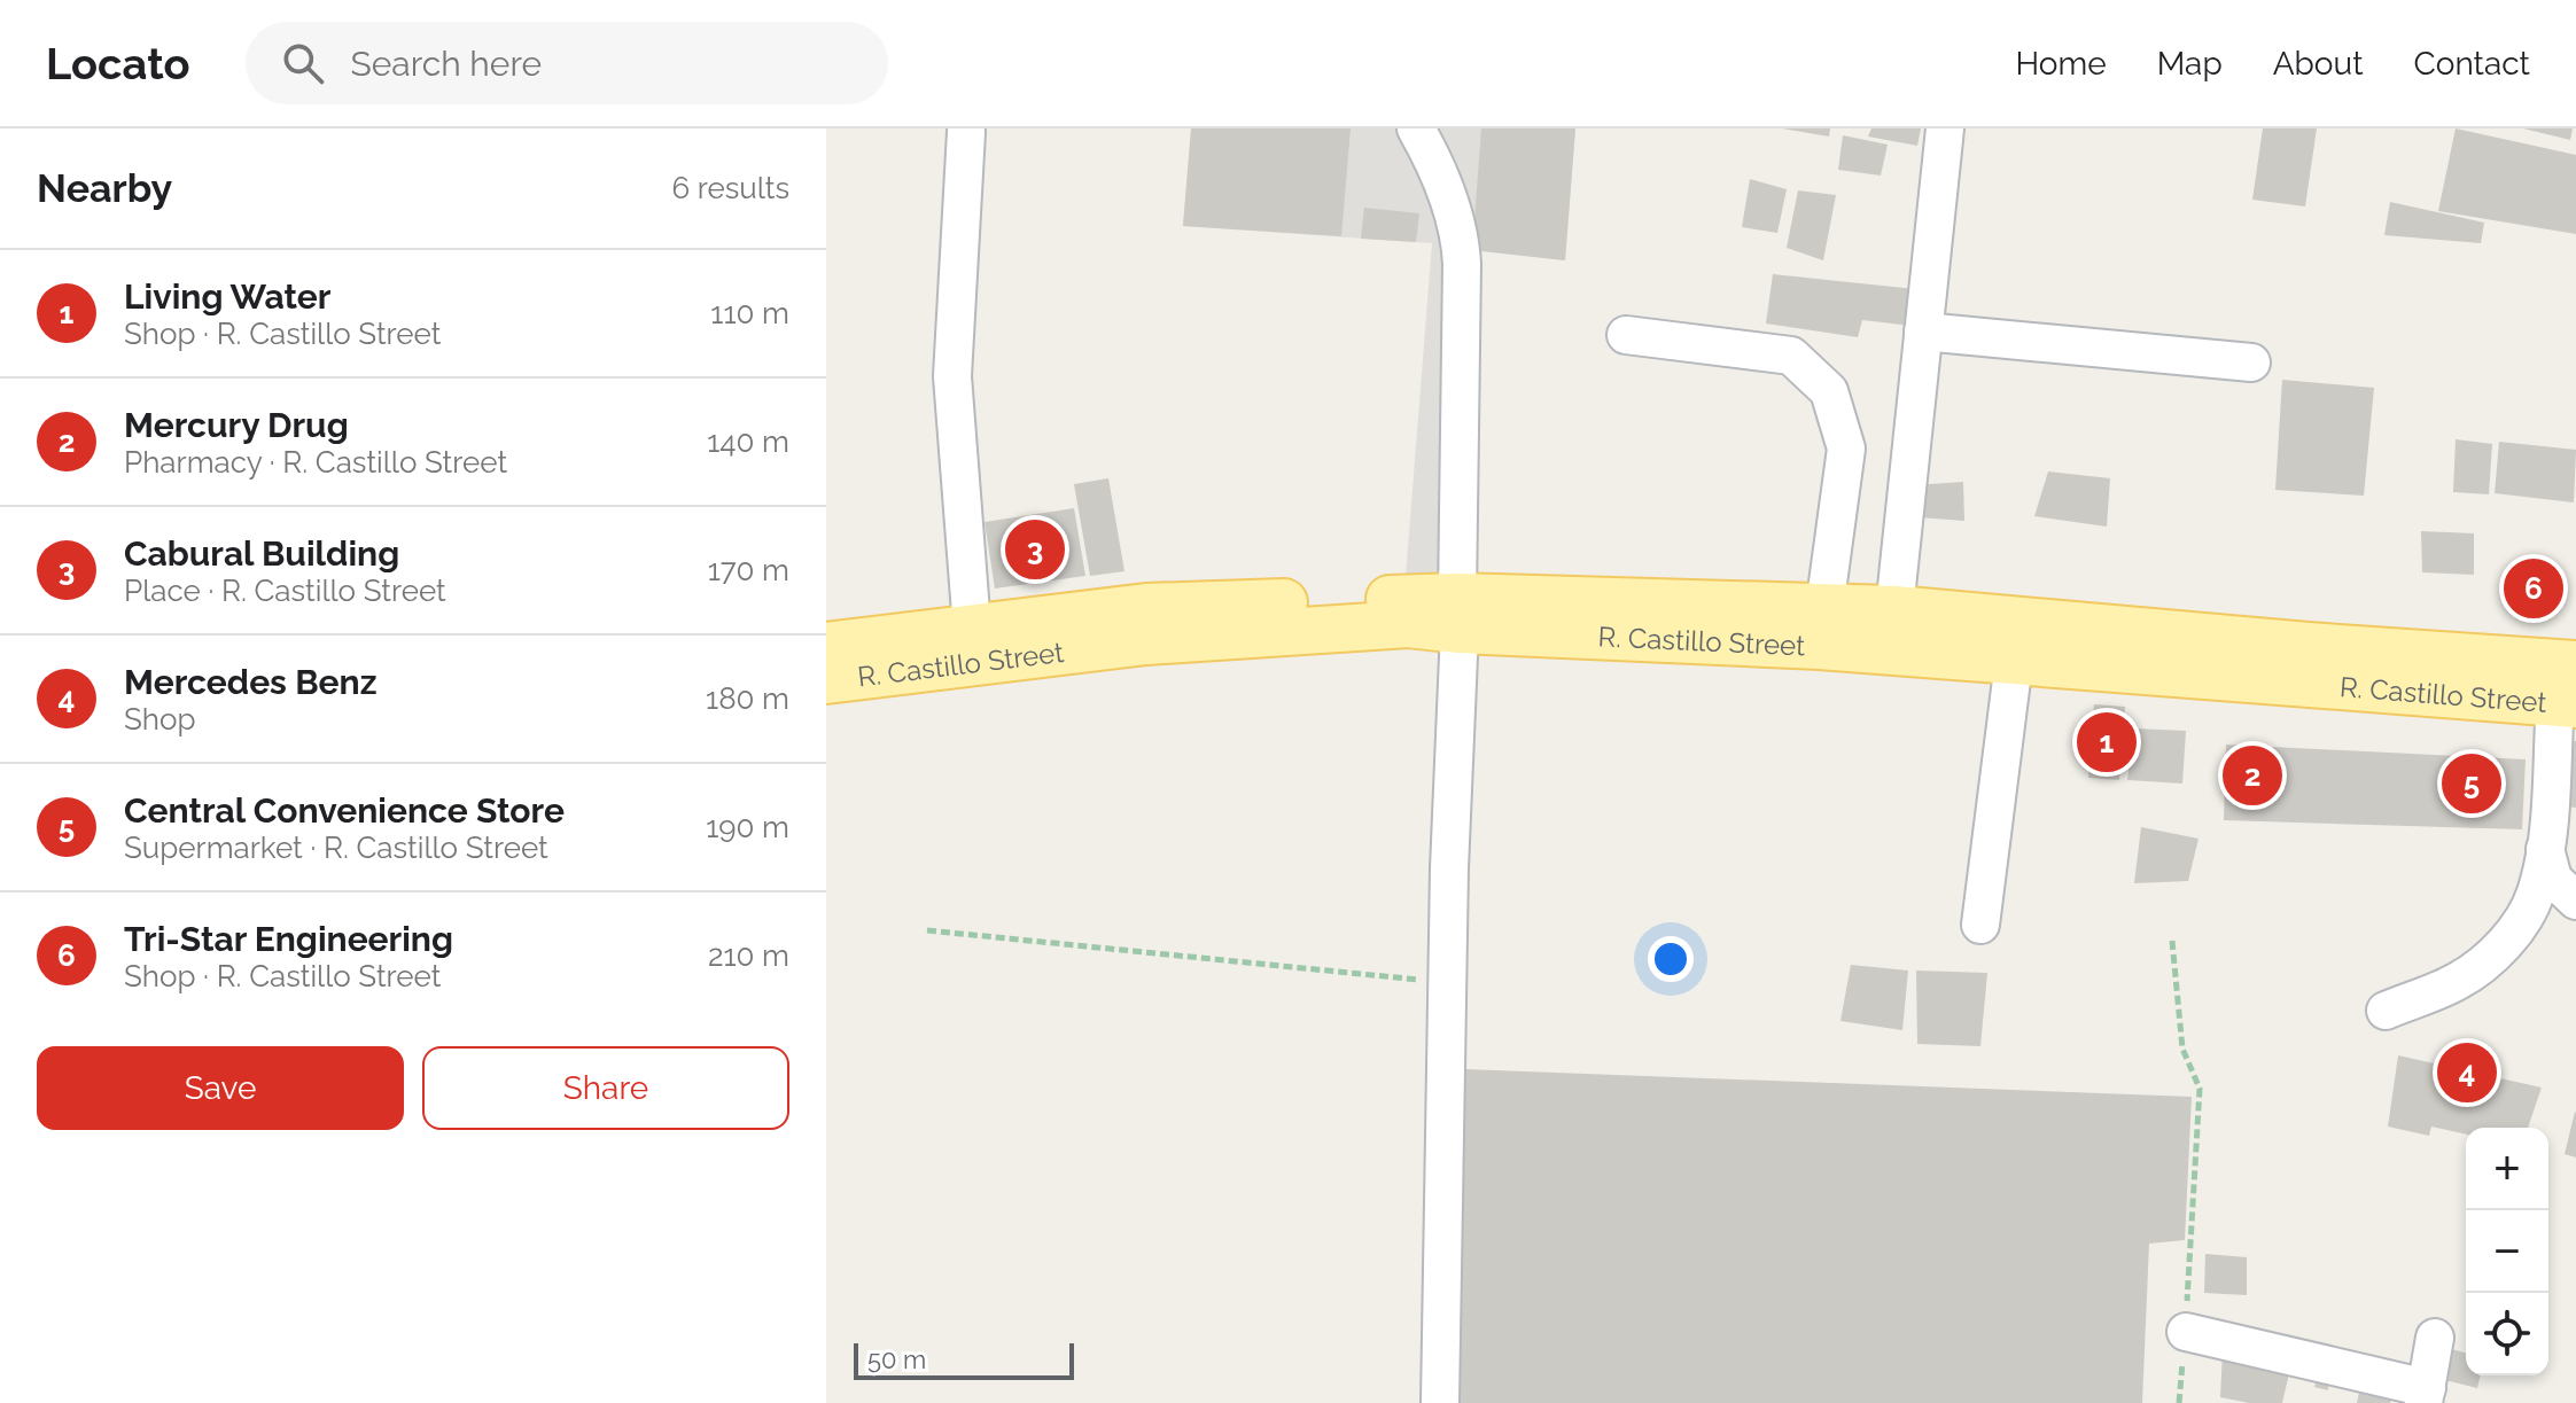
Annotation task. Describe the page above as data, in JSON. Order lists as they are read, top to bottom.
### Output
{
  "streets": {
    "main road": ["R. Castillo Street"]
  },
  "scale_bar": "50 m",
  "page": {
    "header": "Locato",
    "search": "Search here",
    "nav": [
      "Home",
      "Map",
      "About",
      "Contact"
    ],
    "heading": ["Nearby", "6 results"],
    "list": [
      {
        "mark": "1",
        "name": "Living Water",
        "note": "Shop · R. Castillo Street",
        "value": "110 m"
      },
      {
        "mark": "2",
        "name": "Mercury Drug",
        "note": "Pharmacy · R. Castillo Street",
        "value": "140 m"
      },
      {
        "mark": "3",
        "name": "Cabural Building",
        "note": "Place · R. Castillo Street",
        "value": "170 m"
      },
      {
        "mark": "4",
        "name": "Mercedes Benz",
        "note": "Shop",
        "value": "180 m"
      },
      {
        "mark": "5",
        "name": "Central Convenience Store",
        "note": "Supermarket · R. Castillo Street",
        "value": "190 m"
      },
      {
        "mark": "6",
        "name": "Tri-Star Engineering",
        "note": "Shop · R. Castillo Street",
        "value": "210 m"
      }
    ],
    "pins": [
      "3",
      "6",
      "1",
      "2",
      "5",
      "4"
    ],
    "buttons": ["Save", "Share"],
    "map_buttons": ["+", "−"],
    "scale": "50 m"
  }
}
